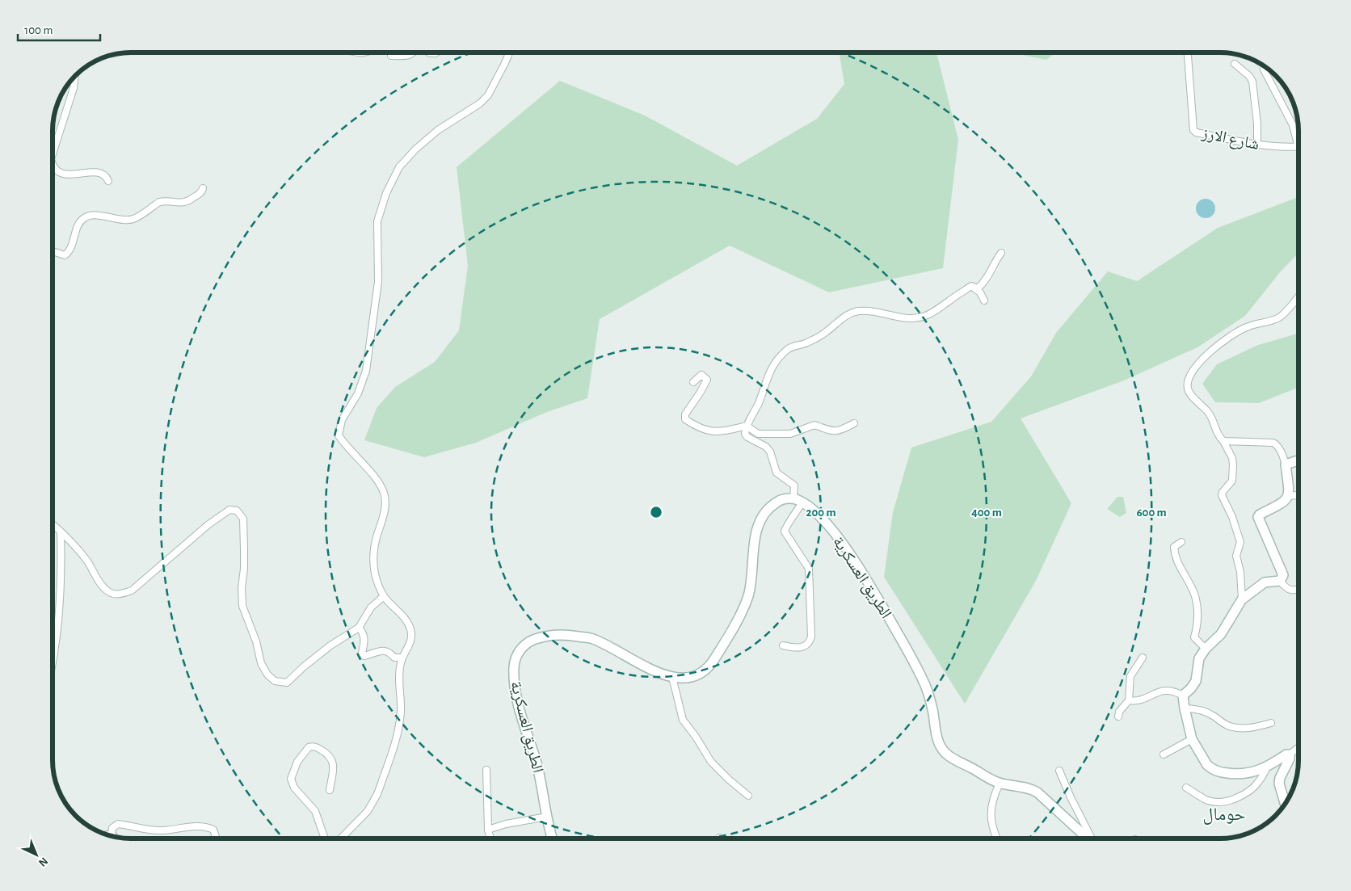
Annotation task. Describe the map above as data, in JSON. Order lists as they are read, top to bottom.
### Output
{
  "streets": {
    "main road": ["الطريق العسكرية"],
    "street": ["شارع الارز"]
  },
  "districts": ["حومال"],
  "scale_bar": "100 m",
  "north": "bottom right",
  "rings": ["200 m", "400 m", "600 m"]
}
